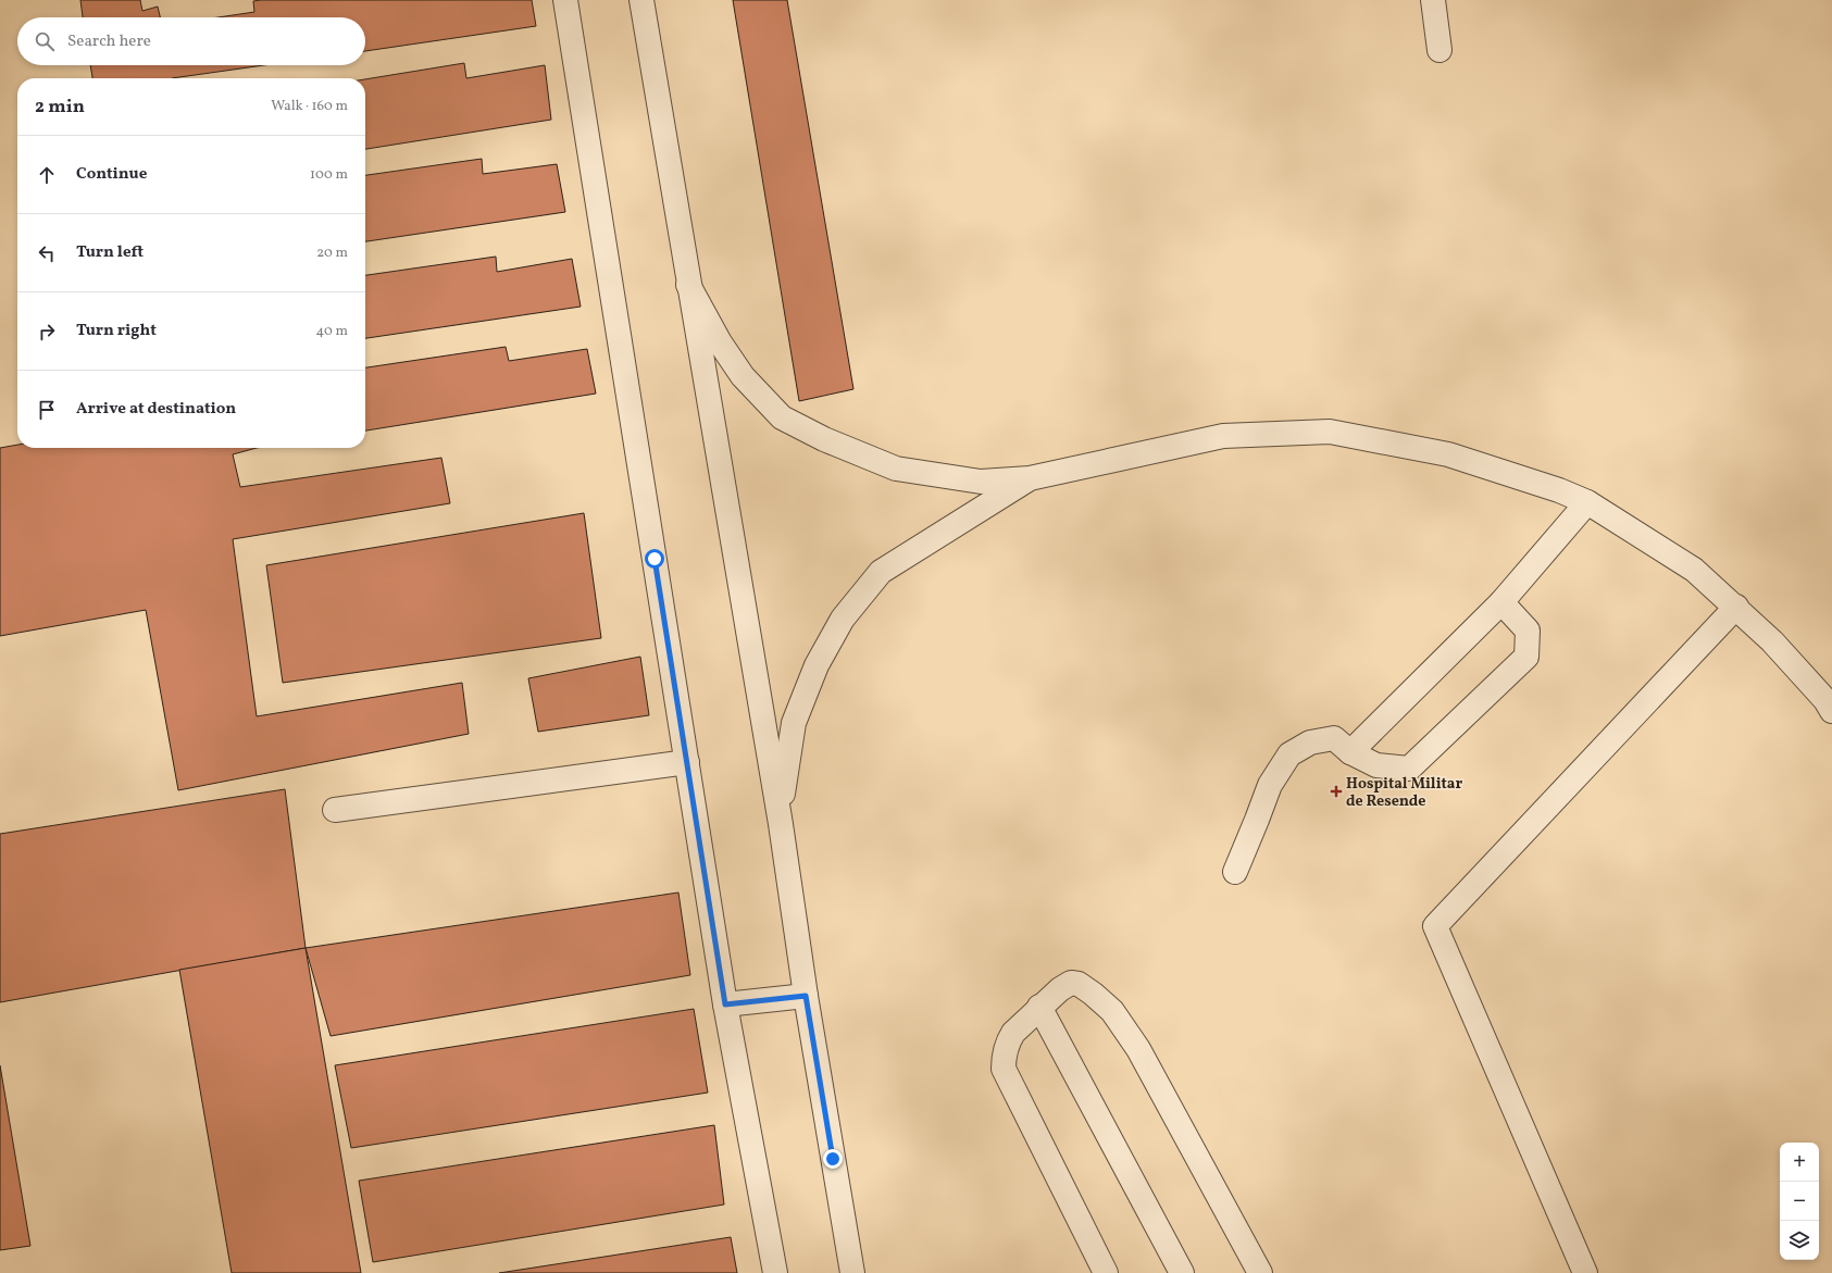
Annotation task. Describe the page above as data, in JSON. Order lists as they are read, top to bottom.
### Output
{
  "places": {
    "health": ["Hospital Militar de Resende"]
  },
  "page": {
    "search": "Search here",
    "heading": ["2 min", "Walk · 160 m"],
    "list": [
      ["Continue", "100 m"],
      ["Turn left", "20 m"],
      ["Turn right", "40 m"],
      "Arrive at destination"
    ],
    "map_buttons": ["+", "−"]
  }
}
